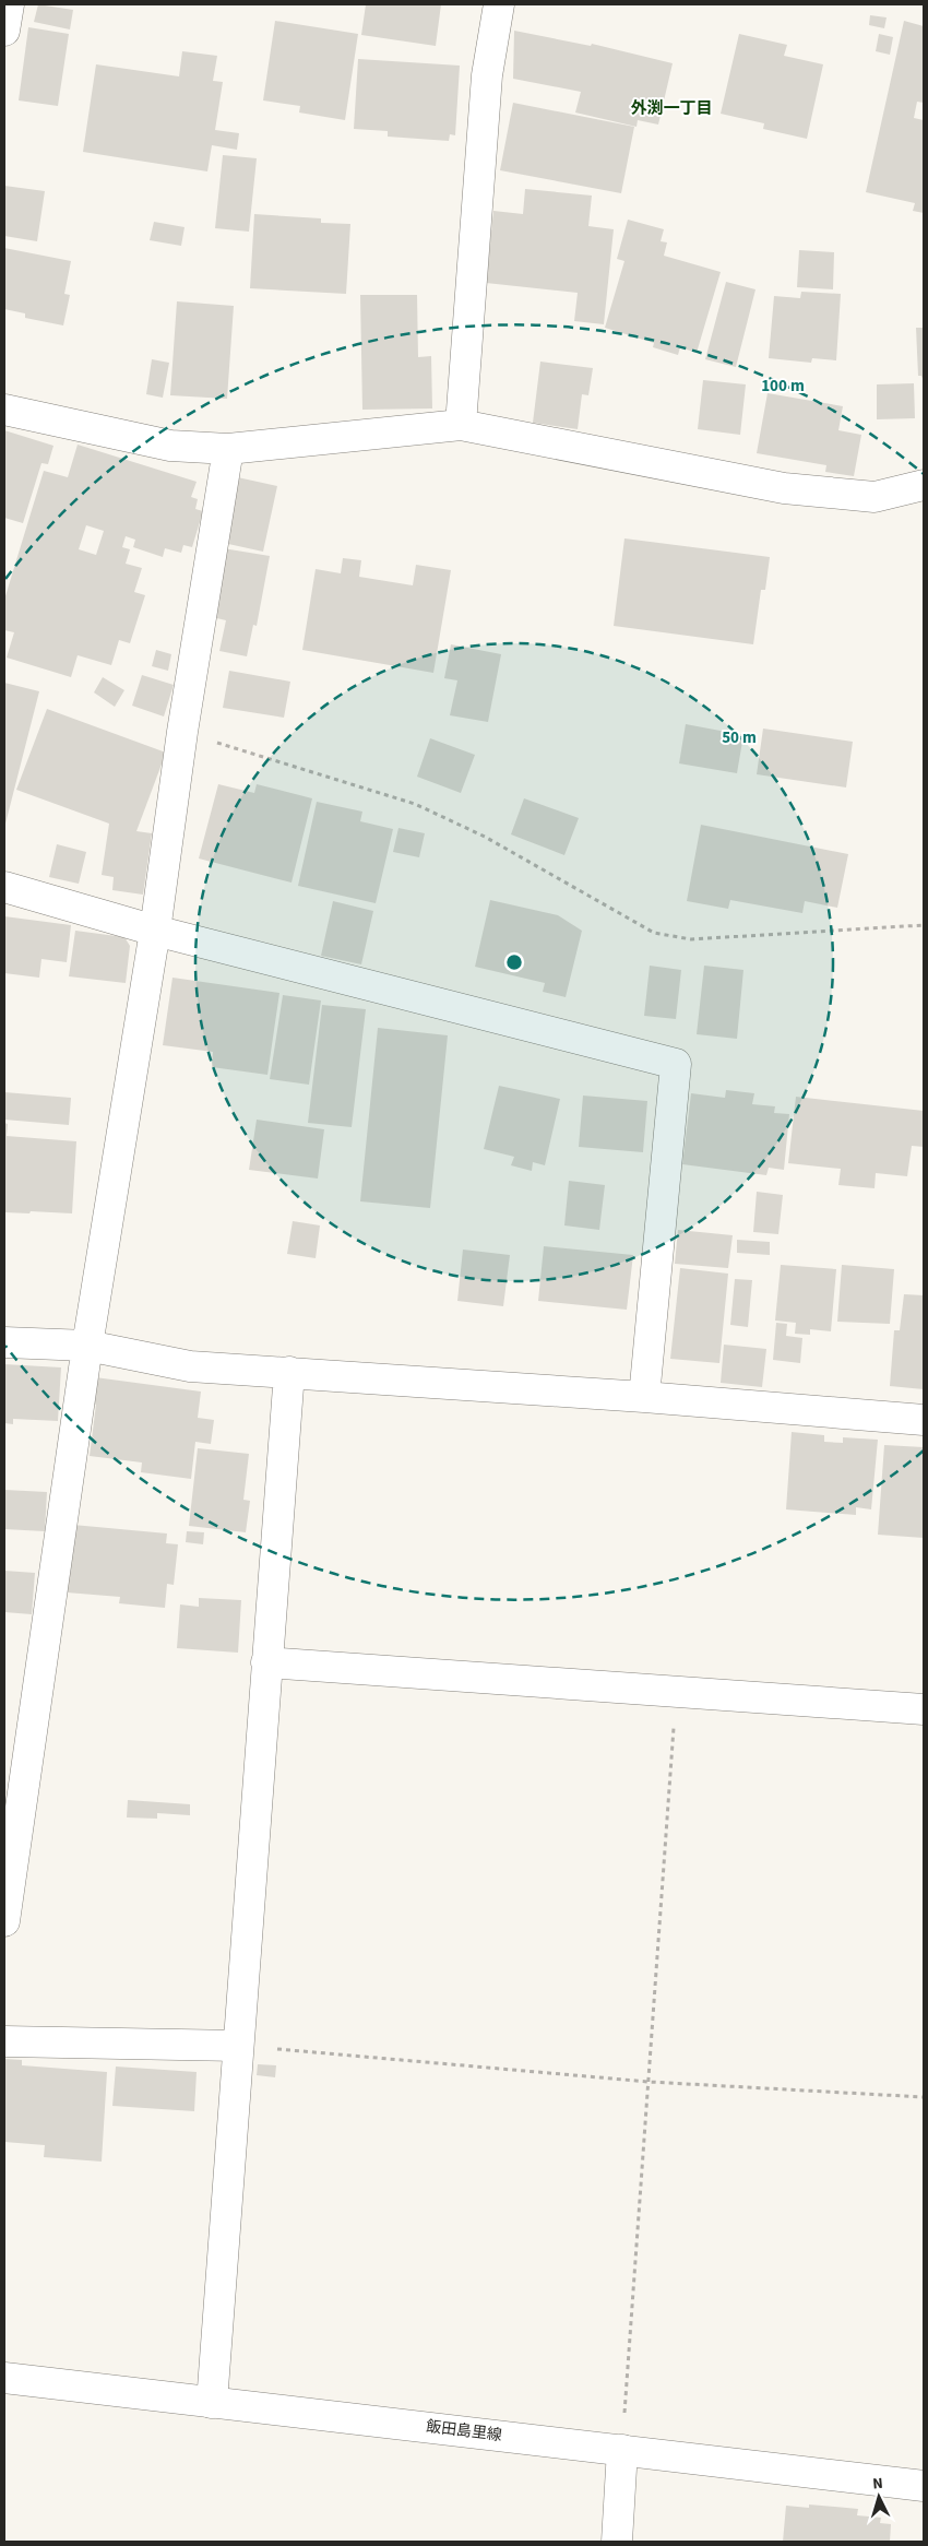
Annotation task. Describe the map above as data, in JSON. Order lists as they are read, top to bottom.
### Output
{
  "streets": {
    "street": ["飯田島里線"]
  },
  "districts": ["外渕一丁目"],
  "north": "top",
  "rings": ["100 m", "50 m"]
}
